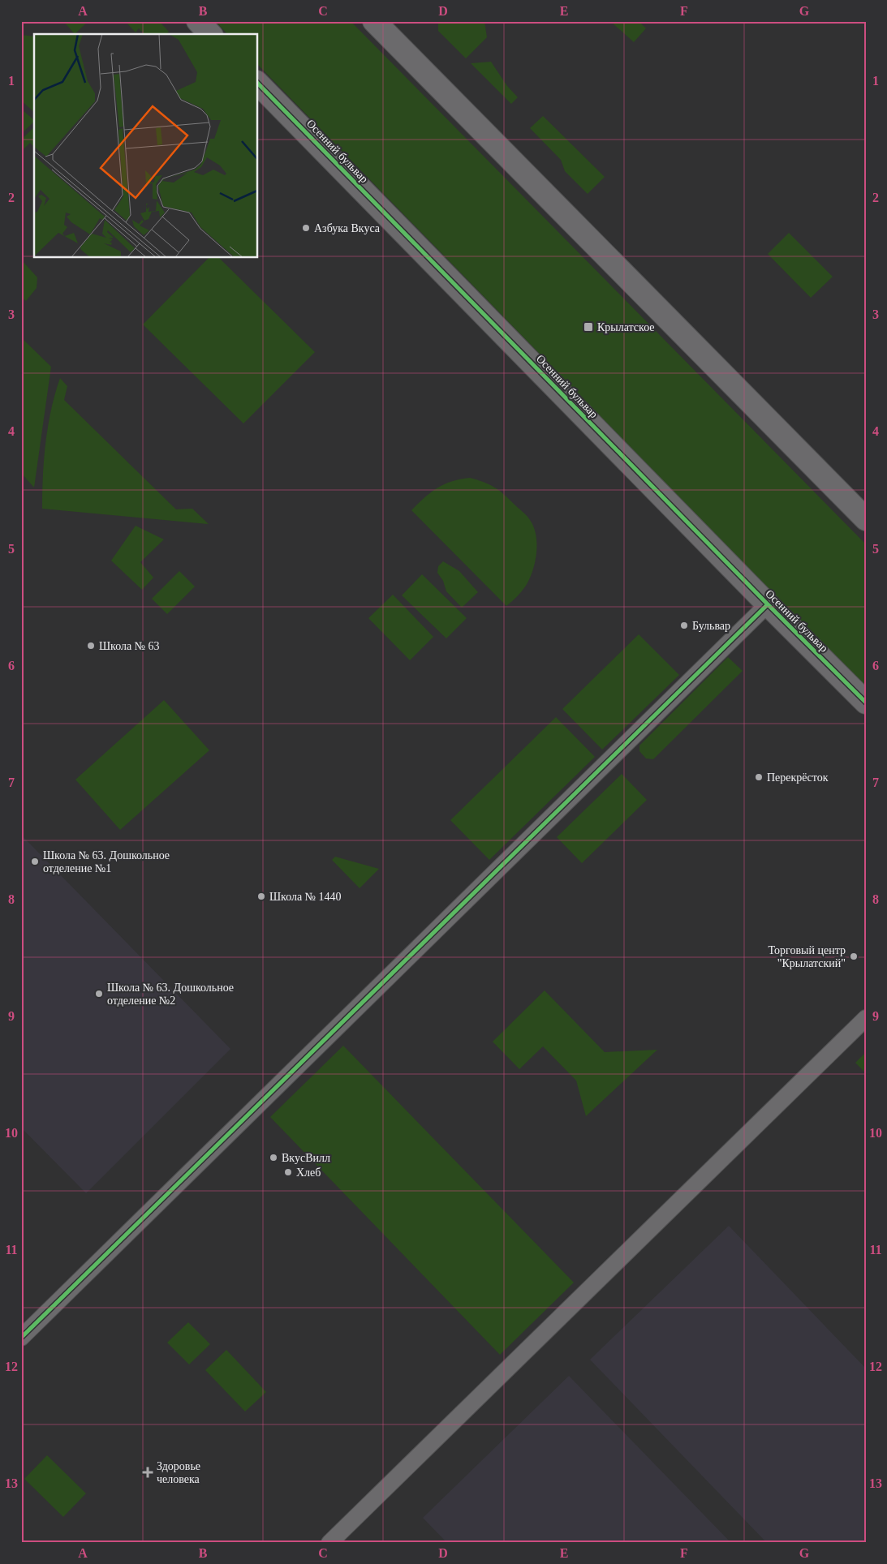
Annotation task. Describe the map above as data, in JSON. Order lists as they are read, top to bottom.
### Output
{
  "streets": {
    "street": ["Осенний бульвар"]
  },
  "places": {
    "other": [
      "Азбука Вкуса",
      "Бульвар",
      "Школа № 63",
      "Перекрёсток",
      "Школа № 63. Дошкольное отделение №1",
      "Школа № 1440",
      "Торговый центр \"Крылатский\"",
      "Школа № 63. Дошкольное отделение №2",
      "ВкусВилл",
      "Хлеб"
    ],
    "transit": ["Крылатское"],
    "health": ["Здоровье человека"]
  },
  "grid": {
    "columns": [
      "A",
      "B",
      "C",
      "D",
      "E",
      "F",
      "G"
    ],
    "rows": [
      "1",
      "2",
      "3",
      "4",
      "5",
      "6",
      "7",
      "8",
      "9",
      "10",
      "11",
      "12",
      "13"
    ]
  }
}
